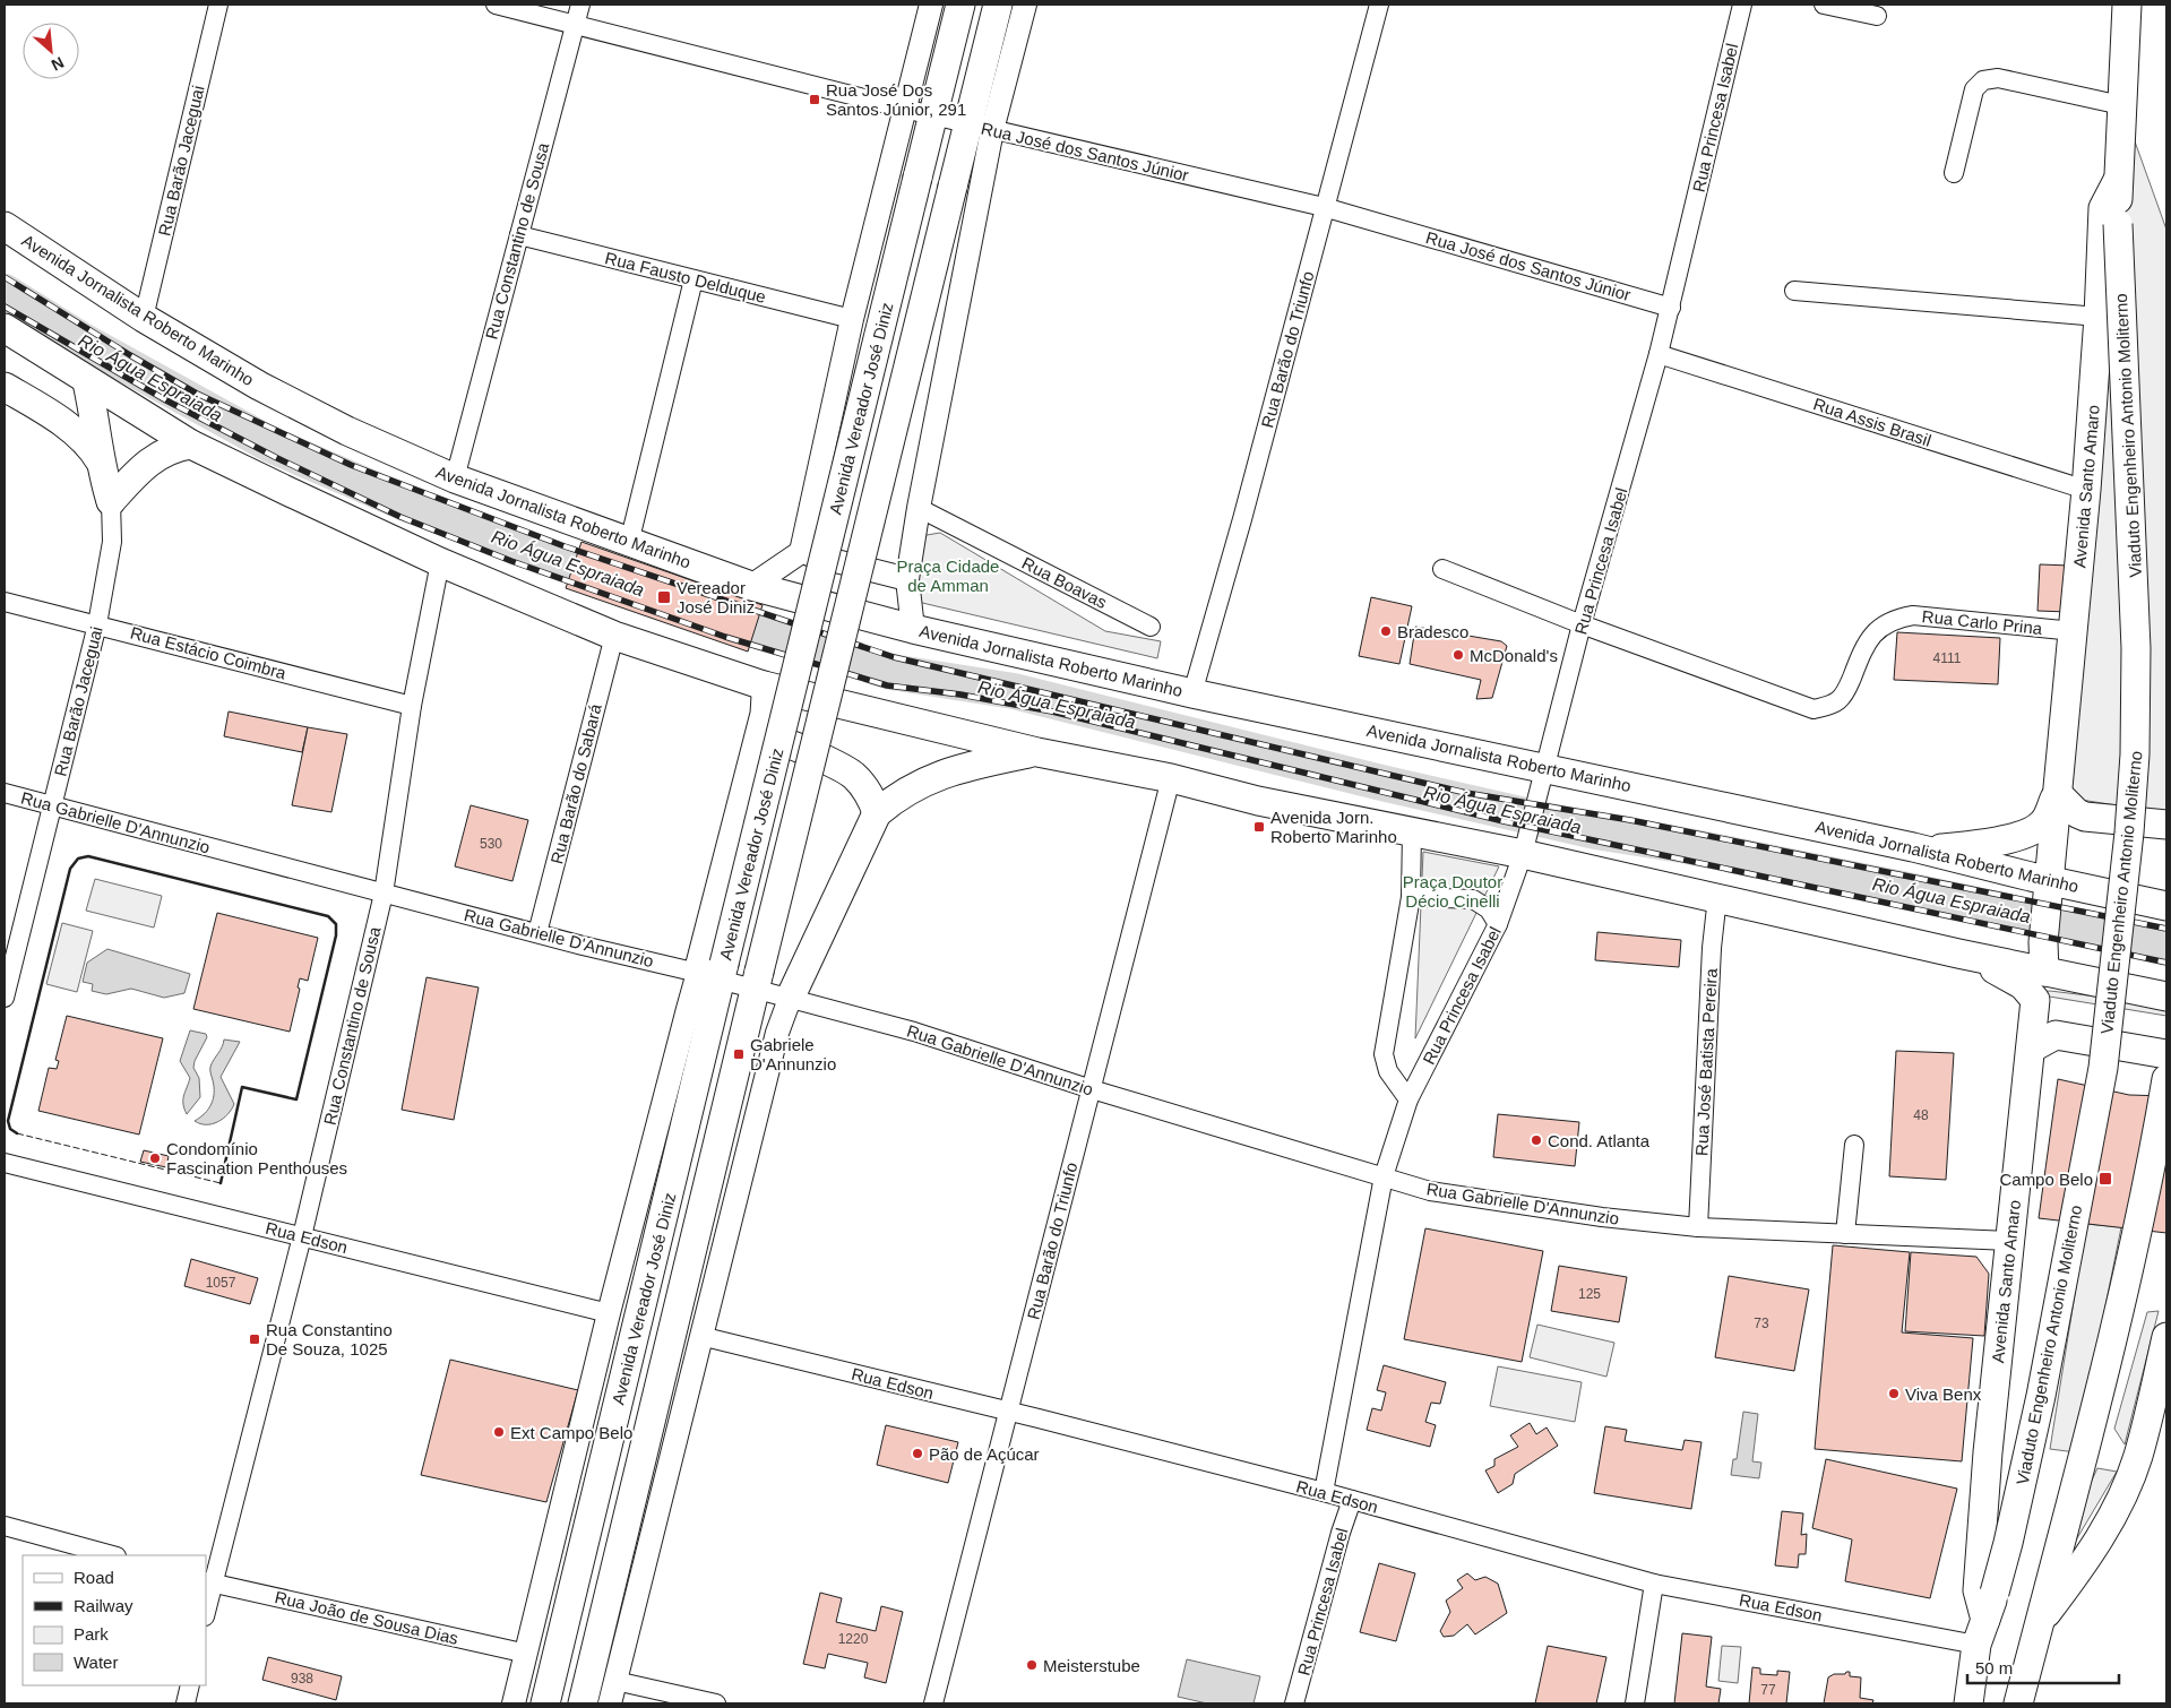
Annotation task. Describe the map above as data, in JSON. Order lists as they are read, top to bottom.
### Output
{
  "streets": {
    "main road": [
      "Avenida Jornalista Roberto Marinho",
      "Avenida Vereador José Diniz",
      "Viaduto Engenheiro Antonio Moliterno",
      "Avenida Santo Amaro"
    ],
    "street": [
      "Rua Princesa Isabel",
      "Rua José dos Santos Júnior",
      "Rua Barão Jaceguai",
      "Rua Constantino de Sousa",
      "Rua Fausto Delduque",
      "Rua Barão do Triunfo",
      "Rua Assis Brasil",
      "Rua Boavas",
      "Rua Carlo Prina",
      "Rua Estácio Coimbra",
      "Rua Barão do Sabará",
      "Rua Gabrielle D'Annunzio",
      "Rua José Batista Pereira",
      "Rua Edson",
      "Rua João de Sousa Dias"
    ]
  },
  "crossings": [
    ["Rua Princesa Isabel", "Rua José dos Santos Júnior"],
    ["Rua Princesa Isabel", "Avenida Jornalista Roberto Marinho"],
    ["Rua Princesa Isabel", "Rua Assis Brasil"],
    ["Rua Princesa Isabel", "Rua Carlo Prina"],
    ["Rua Princesa Isabel", "Rua Gabrielle D'Annunzio"],
    ["Rua Princesa Isabel", "Rua Edson"],
    ["Rua José dos Santos Júnior", "Rua Constantino de Sousa"],
    ["Rua José dos Santos Júnior", "Rua Barão do Triunfo"],
    ["Rua José dos Santos Júnior", "Avenida Vereador José Diniz"],
    ["Rua Barão Jaceguai", "Avenida Jornalista Roberto Marinho"],
    ["Rua Barão Jaceguai", "Rua Estácio Coimbra"],
    ["Rua Barão Jaceguai", "Rua Gabrielle D'Annunzio"],
    ["Rua Constantino de Sousa", "Rua Fausto Delduque"],
    ["Rua Constantino de Sousa", "Avenida Jornalista Roberto Marinho"],
    ["Rua Constantino de Sousa", "Rua Estácio Coimbra"],
    ["Rua Constantino de Sousa", "Rua Gabrielle D'Annunzio"],
    ["Rua Constantino de Sousa", "Rua Edson"],
    ["Rua Constantino de Sousa", "Rua João de Sousa Dias"],
    ["Rua Fausto Delduque", "Avenida Vereador José Diniz"],
    ["Avenida Jornalista Roberto Marinho", "Rua Barão do Triunfo"],
    ["Avenida Jornalista Roberto Marinho", "Avenida Vereador José Diniz"],
    ["Avenida Jornalista Roberto Marinho", "Avenida Santo Amaro"],
    ["Rua Barão do Triunfo", "Rua Gabrielle D'Annunzio"],
    ["Rua Barão do Triunfo", "Rua Edson"],
    ["Avenida Vereador José Diniz", "Rua Boavas"],
    ["Avenida Vereador José Diniz", "Rua Gabrielle D'Annunzio"],
    ["Avenida Vereador José Diniz", "Rua Edson"],
    ["Avenida Vereador José Diniz", "Rua João de Sousa Dias"],
    ["Rua Assis Brasil", "Avenida Santo Amaro"],
    ["Viaduto Engenheiro Antonio Moliterno", "Avenida Santo Amaro"],
    ["Avenida Santo Amaro", "Rua Carlo Prina"],
    ["Avenida Santo Amaro", "Rua Gabrielle D'Annunzio"],
    ["Avenida Santo Amaro", "Rua Edson"],
    ["Rua Barão do Sabará", "Rua Gabrielle D'Annunzio"],
    ["Rua Gabrielle D'Annunzio", "Rua José Batista Pereira"]
  ],
  "water": ["Rio Água Espraiada"],
  "parks": ["Praça Cidade de Amman", "Praça Doutor Décio Cinelli"],
  "places": {
    "transit": [
      "Rua José Dos Santos Júnior, 291",
      "Vereador José Diniz",
      "Avenida Jorn. Roberto Marinho",
      "Gabriele D'Annunzio",
      "Campo Belo",
      "Rua Constantino De Souza, 1025"
    ],
    "other": [
      "Bradesco",
      "McDonald's",
      "Cond. Atlanta",
      "Condomínio Fascination Penthouses",
      "Viva Benx",
      "Ext Campo Belo",
      "Pão de Açúcar",
      "Meisterstube"
    ]
  },
  "house_numbers": [
    "4111",
    "530",
    "48",
    "1057",
    "125",
    "73",
    "1220",
    "938",
    "77"
  ],
  "legend": [
    "Road",
    "Railway",
    "Park",
    "Water"
  ],
  "scale_bar": "50 m",
  "north": "bottom right"
}
